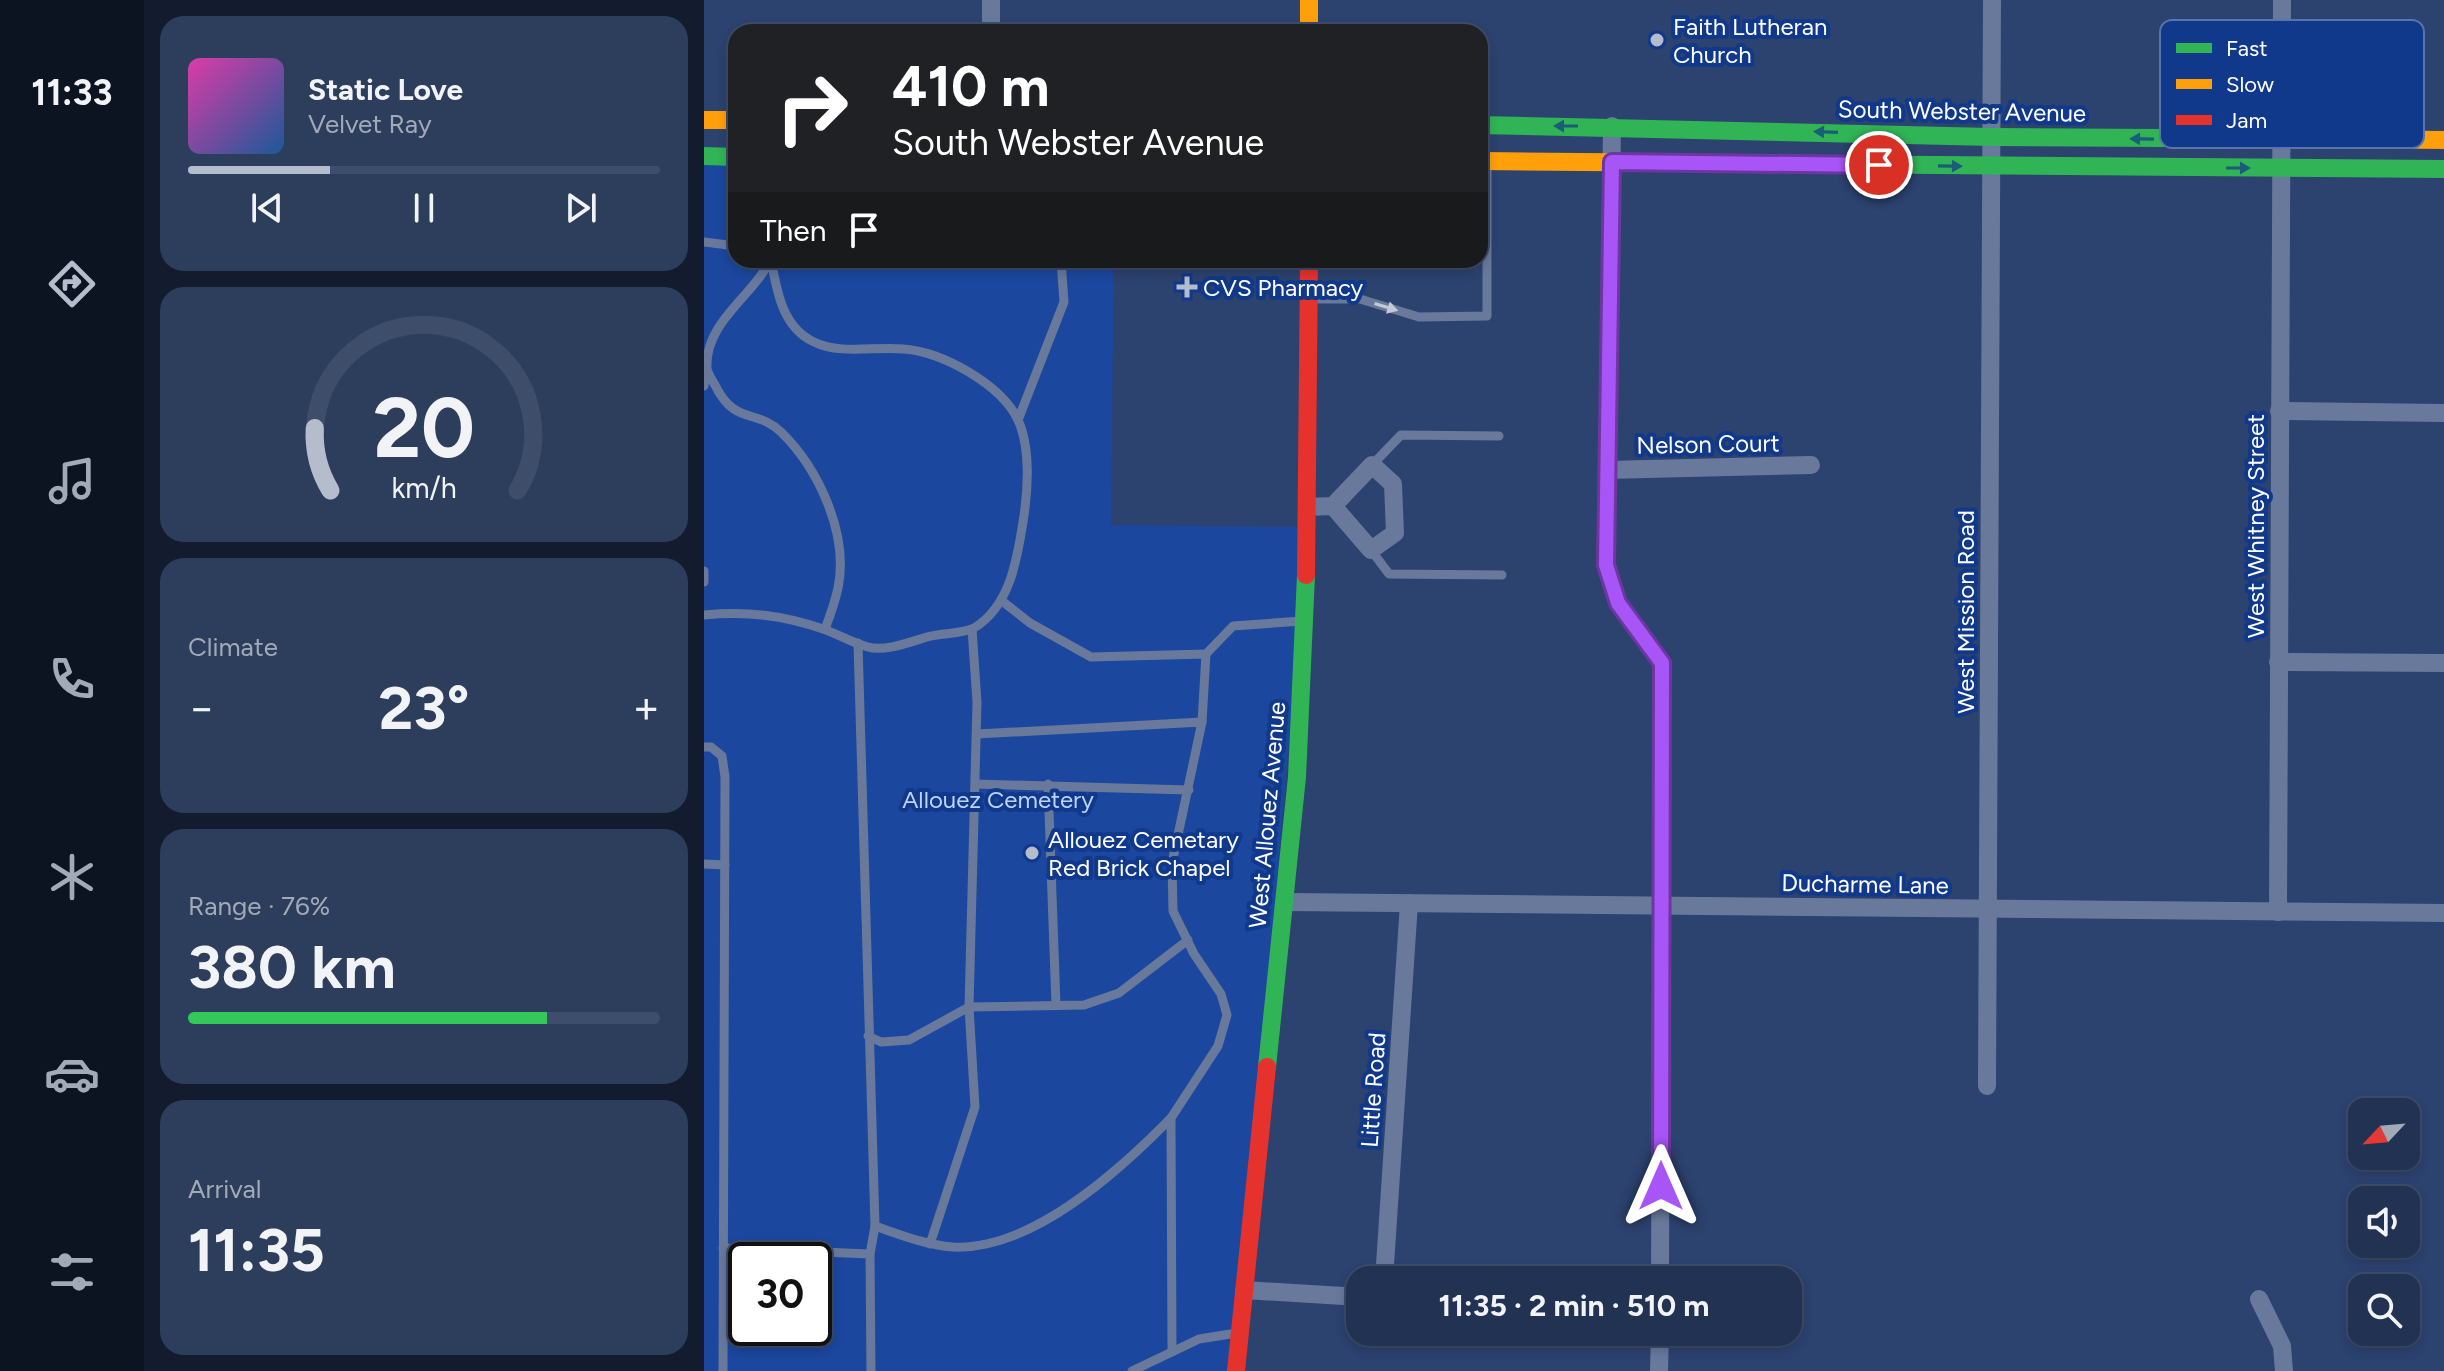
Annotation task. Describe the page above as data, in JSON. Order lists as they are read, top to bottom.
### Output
{
  "streets": {
    "main road": ["South Webster Avenue", "West Allouez Avenue"],
    "street": [
      "Nelson Court",
      "West Whitney Street",
      "West Mission Road",
      "Ducharme Lane",
      "Little Road"
    ]
  },
  "crossings": [
    ["South Webster Avenue", "West Mission Road"],
    ["West Whitney Street", "Ducharme Lane"],
    ["West Mission Road", "Ducharme Lane"],
    ["West Allouez Avenue", "Ducharme Lane"],
    ["Ducharme Lane", "Little Road"]
  ],
  "parks": ["Allouez Cemetery"],
  "places": {
    "other": ["Faith Lutheran Church", "Allouez Cemetary Red Brick Chapel"],
    "health": ["CVS Pharmacy"]
  },
  "legend": ["Fast", "Slow", "Jam"],
  "north": "bottom left",
  "page": {
    "tabs": "11:33",
    "turn": ["410 m", "South Webster Avenue"],
    "song": ["Static Love", "Velvet Ray"],
    "then": "Then",
    "tile": [
      "Climate",
      ["Range · 76%", "380 km"],
      ["Arrival", "11:35"]
    ],
    "heat": ["−", "23°", "+"],
    "limit": "30",
    "trip": "11:35 · 2 min · 510 m",
    "gauge": ["20", "km/h"]
  }
}
